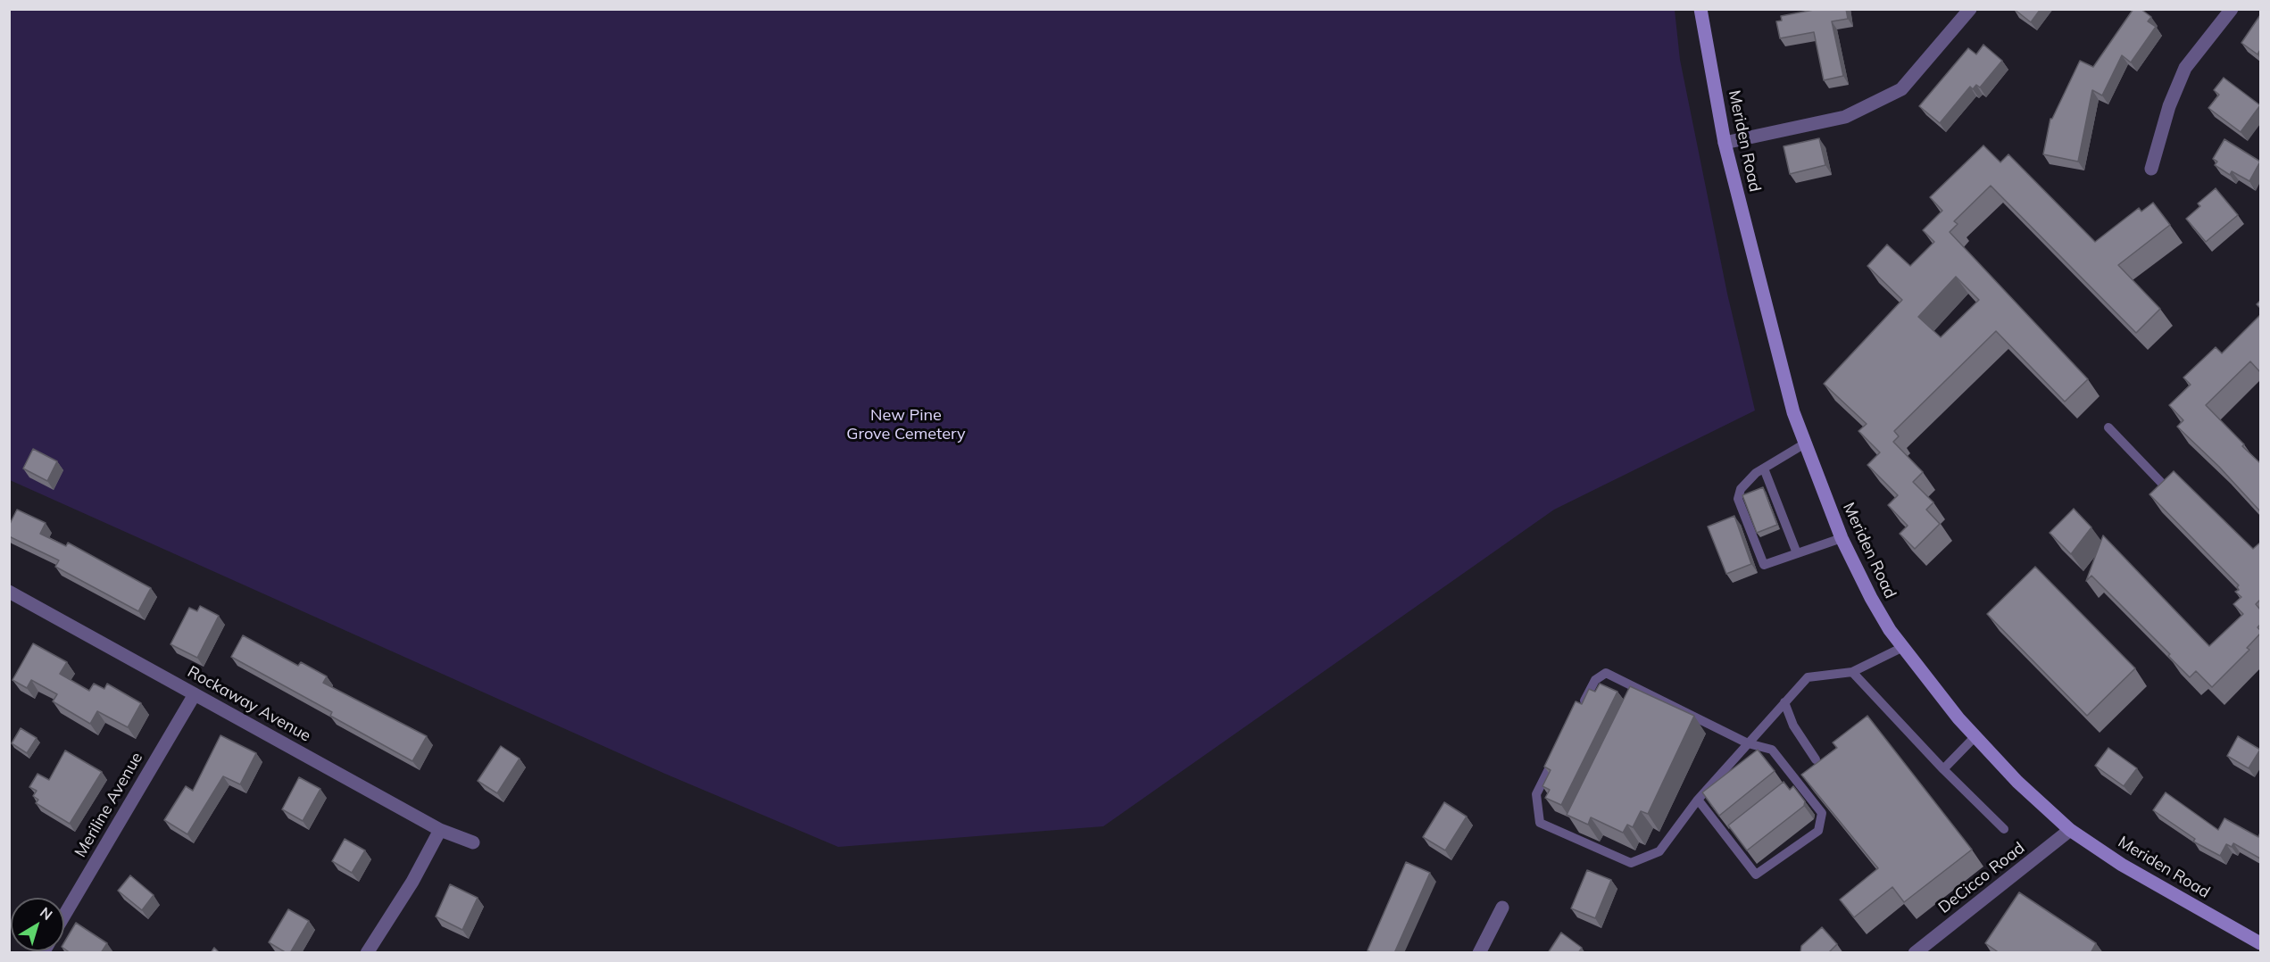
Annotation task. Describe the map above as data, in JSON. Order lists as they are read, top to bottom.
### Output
{
  "streets": {
    "main road": ["Meriden Road"],
    "street": ["Rockaway Avenue", "Meriline Avenue", "DeCicco Road"]
  },
  "crossings": [
    ["Meriden Road", "DeCicco Road"],
    ["Rockaway Avenue", "Meriline Avenue"]
  ],
  "parks": ["New Pine Grove Cemetery"],
  "north": "top right"
}
